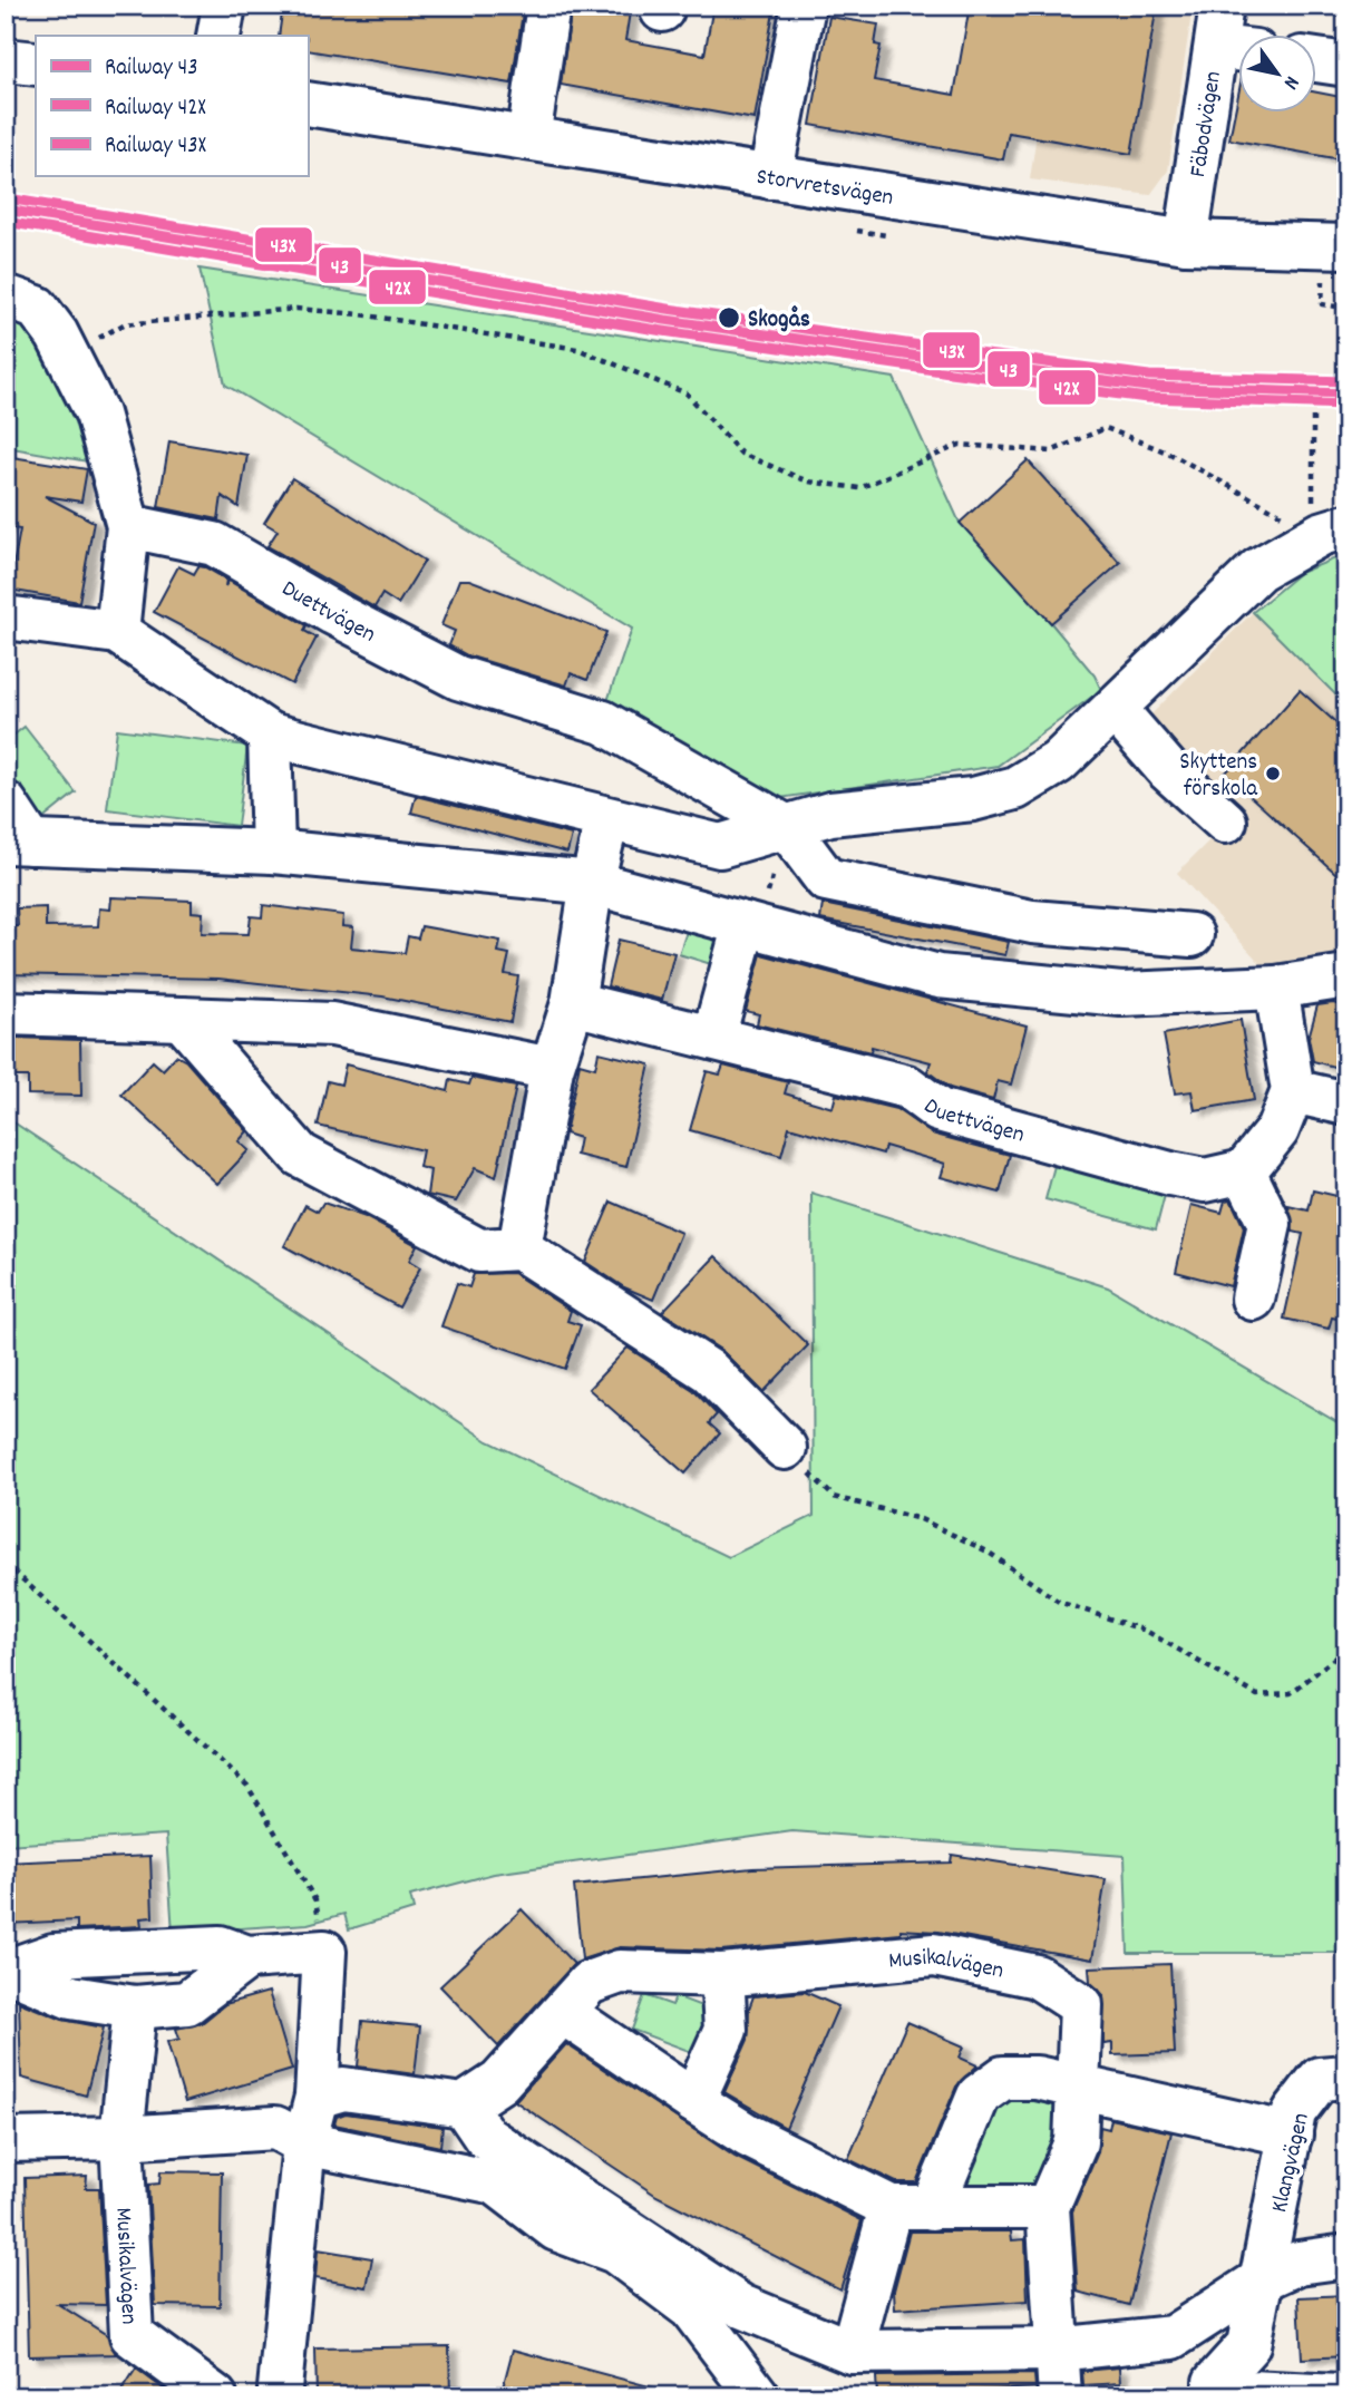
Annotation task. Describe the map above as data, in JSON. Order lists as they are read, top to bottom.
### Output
{
  "streets": {
    "street": [
      "Fäbodvägen",
      "Storvretsvägen",
      "Duettvägen",
      "Musikalvägen",
      "Klangvägen"
    ]
  },
  "crossings": [
    ["Fäbodvägen", "Storvretsvägen"]
  ],
  "places": ["Skogås", "Skyttens förskola"],
  "lines": ["rail line 43X", "rail line 43", "rail line 42X"],
  "legend": ["Railway 43", "Railway 42X", "Railway 43X"],
  "north": "bottom right"
}
